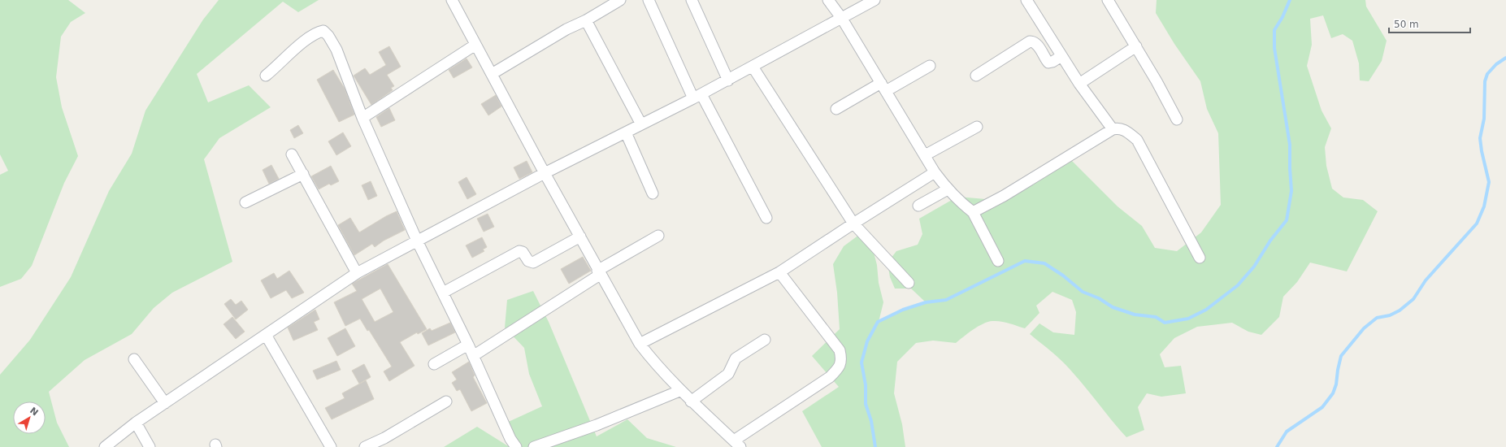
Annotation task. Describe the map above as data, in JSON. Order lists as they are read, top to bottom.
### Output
{
  "scale_bar": "50 m",
  "north": "top right"
}
